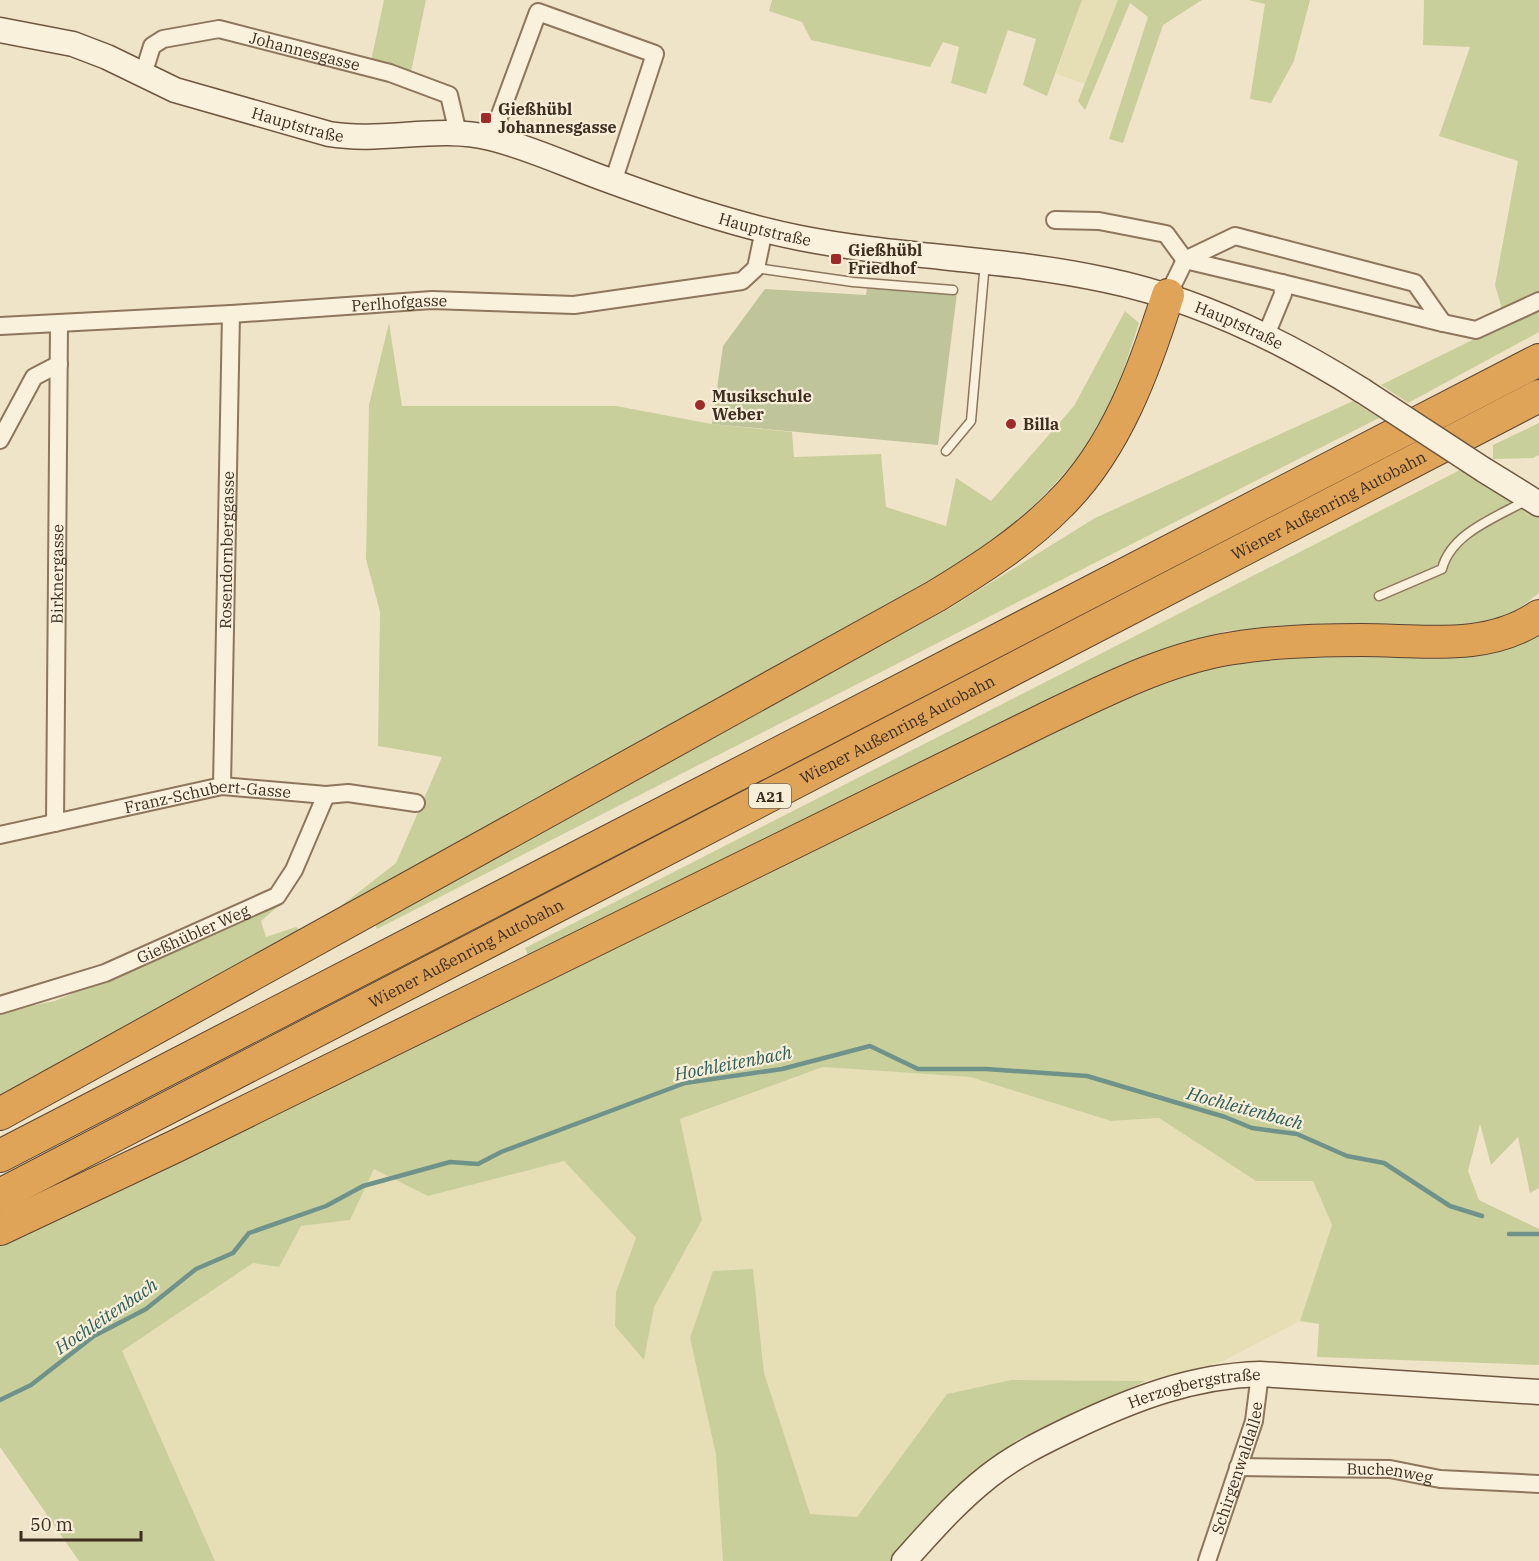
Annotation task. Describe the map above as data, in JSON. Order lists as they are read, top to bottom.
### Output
{
  "streets": {
    "highway": ["Wiener Außenring Autobahn", "A21"],
    "main road": ["Hauptstraße", "Herzogbergstraße"],
    "street": [
      "Johannesgasse",
      "Perlhofgasse",
      "Rosendornberggasse",
      "Birknergasse",
      "Franz-Schubert-Gasse",
      "Gießhübler Weg",
      "Schirgenwaldallee",
      "Buchenweg"
    ]
  },
  "crossings": [
    ["Johannesgasse", "Hauptstraße"],
    ["Perlhofgasse", "Rosendornberggasse"],
    ["Perlhofgasse", "Birknergasse"],
    ["Rosendornberggasse", "Franz-Schubert-Gasse"],
    ["Birknergasse", "Franz-Schubert-Gasse"],
    ["Franz-Schubert-Gasse", "Gießhübler Weg"],
    ["Herzogbergstraße", "Schirgenwaldallee"],
    ["Schirgenwaldallee", "Buchenweg"]
  ],
  "water": ["Hochleitenbach"],
  "places": {
    "transit": ["Gießhübl Johannesgasse", "Gießhübl Friedhof"],
    "other": ["Musikschule Weber", "Billa"]
  },
  "scale_bar": "50 m"
}
